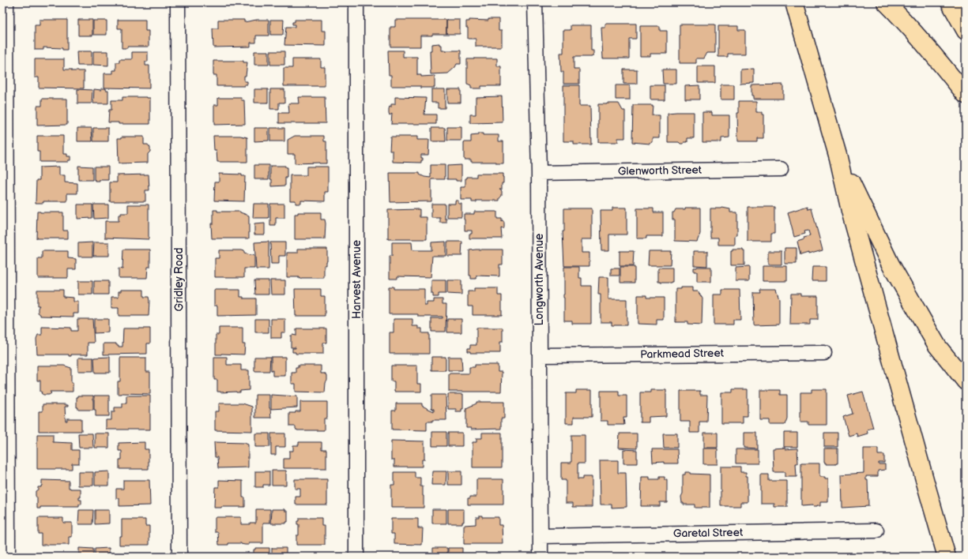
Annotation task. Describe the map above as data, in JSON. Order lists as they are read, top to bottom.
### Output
{
  "streets": {
    "street": [
      "Glenworth Street",
      "Gridley Road",
      "Harvest Avenue",
      "Longworth Avenue",
      "Parkmead Street",
      "Garetal Street"
    ]
  },
  "crossings": [
    ["Glenworth Street", "Longworth Avenue"],
    ["Longworth Avenue", "Parkmead Street"],
    ["Longworth Avenue", "Garetal Street"]
  ]
}
